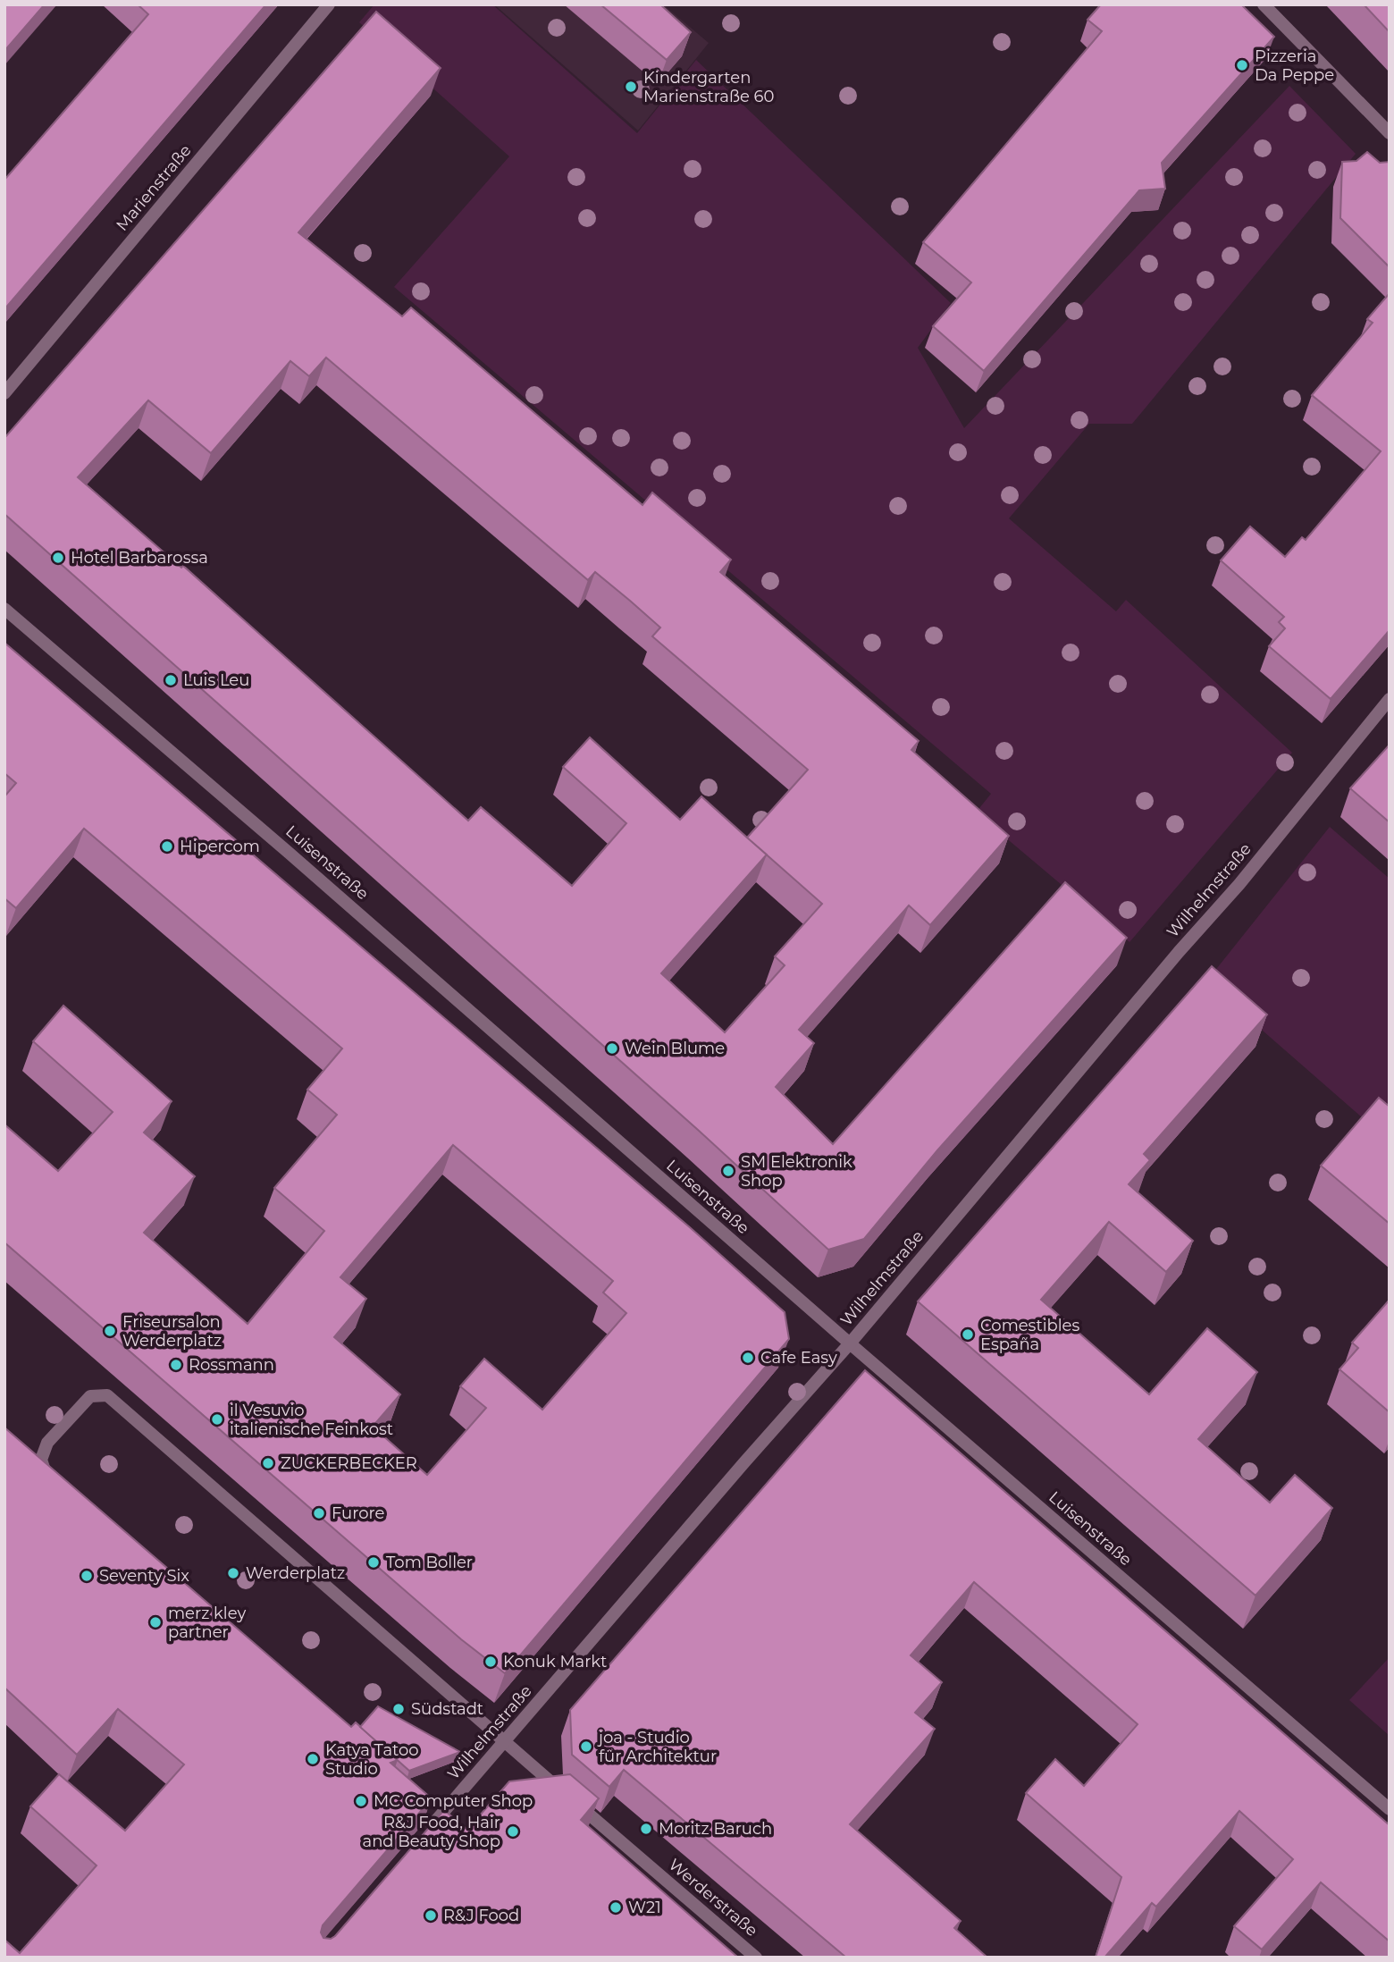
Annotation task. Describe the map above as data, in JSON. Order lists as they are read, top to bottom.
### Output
{
  "streets": {
    "street": [
      "Marienstraße",
      "Luisenstraße",
      "Wilhelmstraße",
      "Werderstraße"
    ]
  },
  "crossings": [
    ["Luisenstraße", "Wilhelmstraße"],
    ["Wilhelmstraße", "Werderstraße"]
  ],
  "places": [
    "Pizzeria Da Peppe",
    "Kindergarten Marienstraße 60",
    "Hotel Barbarossa",
    "Luis Leu",
    "Hipercom",
    "Wein Blume",
    "SM Elektronik Shop",
    "Friseursalon Werderplatz",
    "Comestibles España",
    "Cafe Easy",
    "Rossmann",
    "il Vesuvio italienische Feinkost",
    "ZUCKERBECKER",
    "Furore",
    "Tom Boller",
    "Werderplatz",
    "Seventy Six",
    "merz kley partner",
    "Konuk Markt",
    "Südstadt",
    "joa - Studio für Architektur",
    "Katya Tatoo Studio",
    "MC Computer Shop",
    "Moritz Baruch",
    "R&J Food, Hair and Beauty Shop",
    "W21",
    "R&J Food"
  ]
}
